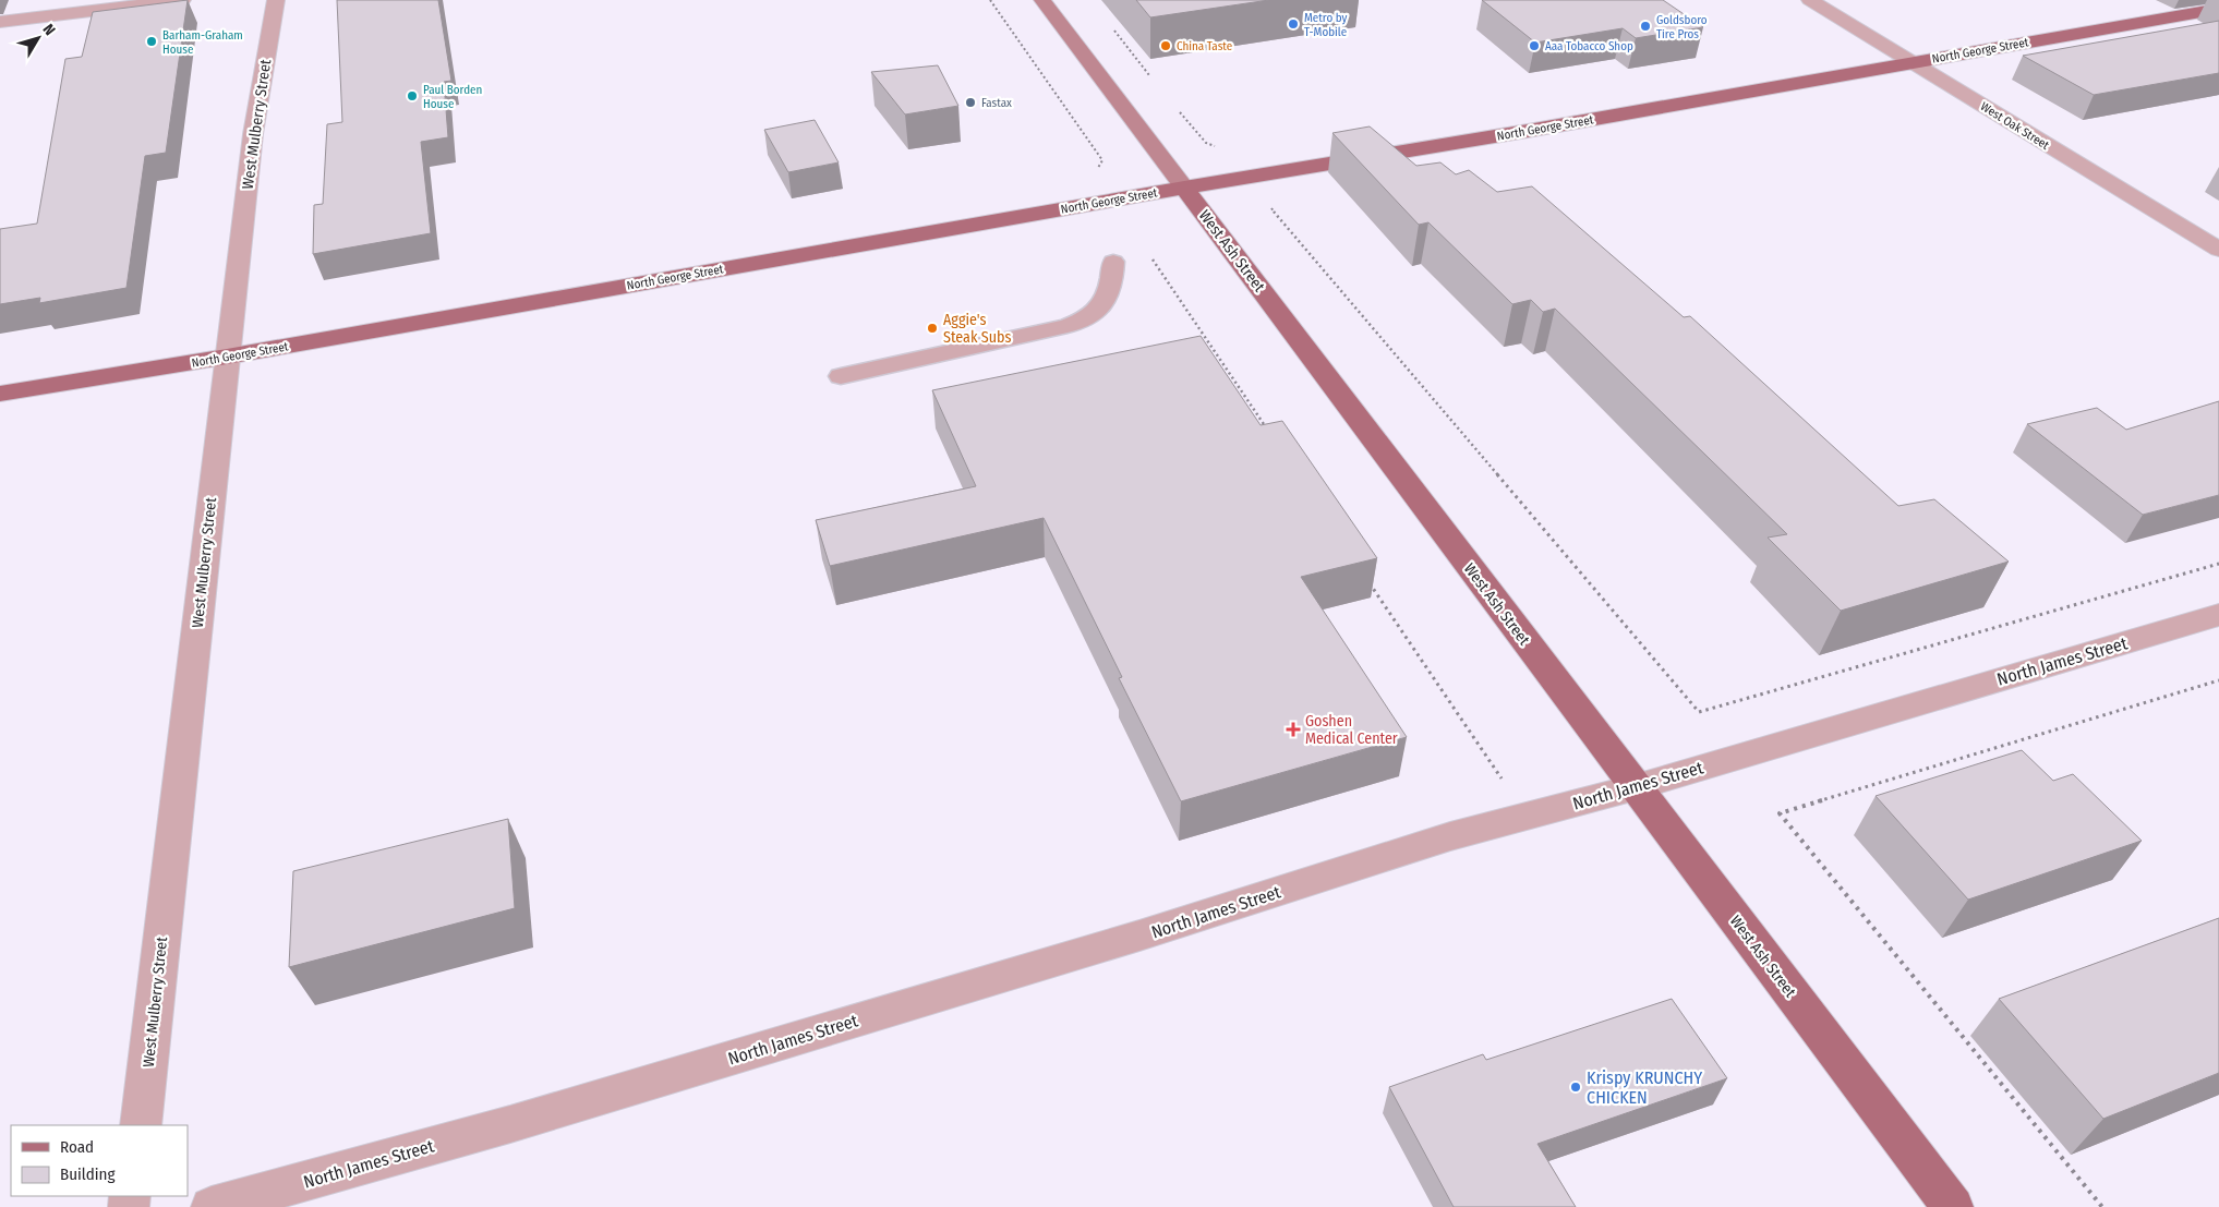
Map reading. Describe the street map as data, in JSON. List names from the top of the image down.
{
  "streets": {
    "main road": ["North George Street", "West Ash Street"],
    "street": ["West Mulberry Street", "West Oak Street", "North James Street"]
  },
  "crossings": [
    ["North George Street", "West Mulberry Street"],
    ["North George Street", "West Oak Street"],
    ["North George Street", "West Ash Street"],
    ["West Ash Street", "North James Street"]
  ],
  "places": {
    "other": [
      "Metro by T-Mobile",
      "Goldsboro Tire Pros",
      "Barham-Graham House",
      "China Taste",
      "Aaa Tobacco Shop",
      "Paul Borden House",
      "Fastax",
      "Aggie's Steak Subs",
      "Krispy KRUNCHY CHICKEN"
    ],
    "health": ["Goshen Medical Center"]
  },
  "legend": ["Road", "Building"],
  "north": "top right"
}
